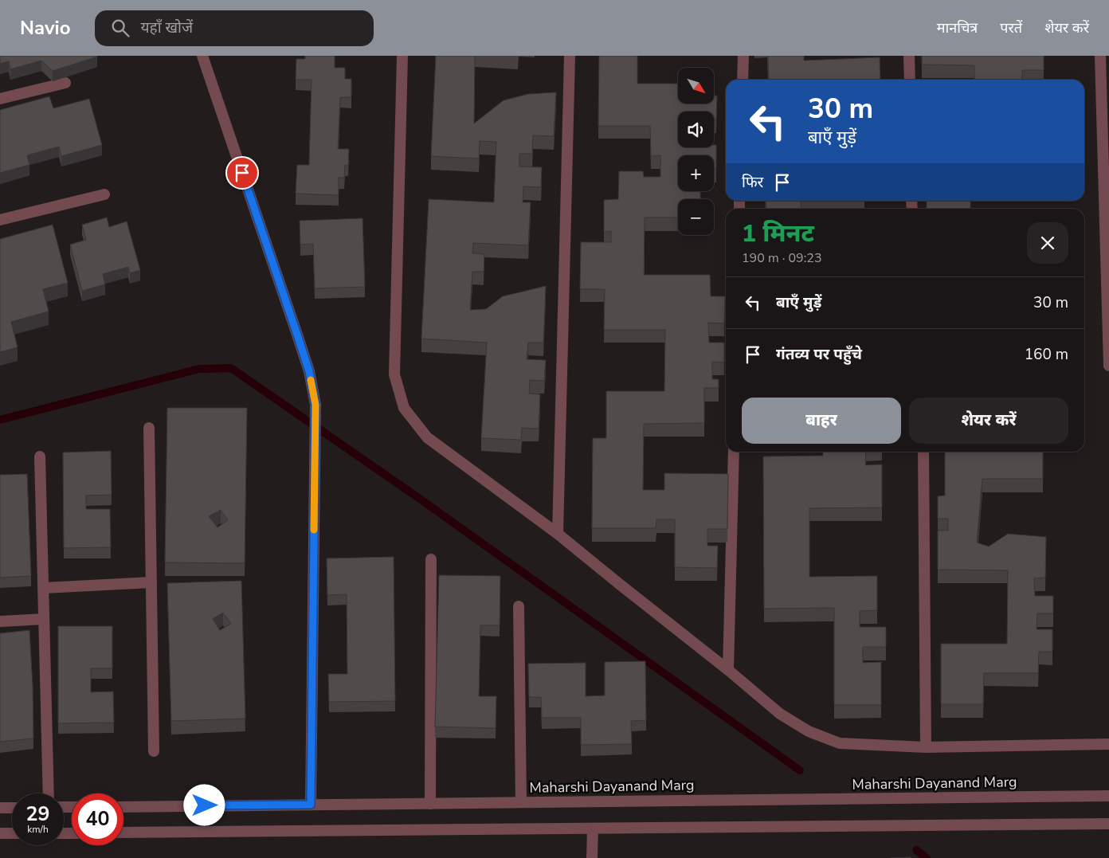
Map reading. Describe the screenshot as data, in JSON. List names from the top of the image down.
{
  "streets": {
    "street": ["Maharshi Dayanand Marg"]
  },
  "north": "bottom right",
  "page": {
    "header": "Navio",
    "search": "यहाँ खोजें",
    "nav": ["मानचित्र", "परतें", "शेयर करें"],
    "map_buttons": ["+", "−"],
    "turn": ["30 m", "बाएँ मुड़ें"],
    "then": "फिर",
    "heading": ["1 मिनट", "190 m · 09:23"],
    "list": [
      {
        "name": "बाएँ मुड़ें",
        "value": "30 m"
      },
      {
        "name": "गंतव्य पर पहुँचे",
        "value": "160 m"
      }
    ],
    "buttons": ["बाहर", "शेयर करें"],
    "speed": "29 km/h",
    "limit": "40"
  }
}
